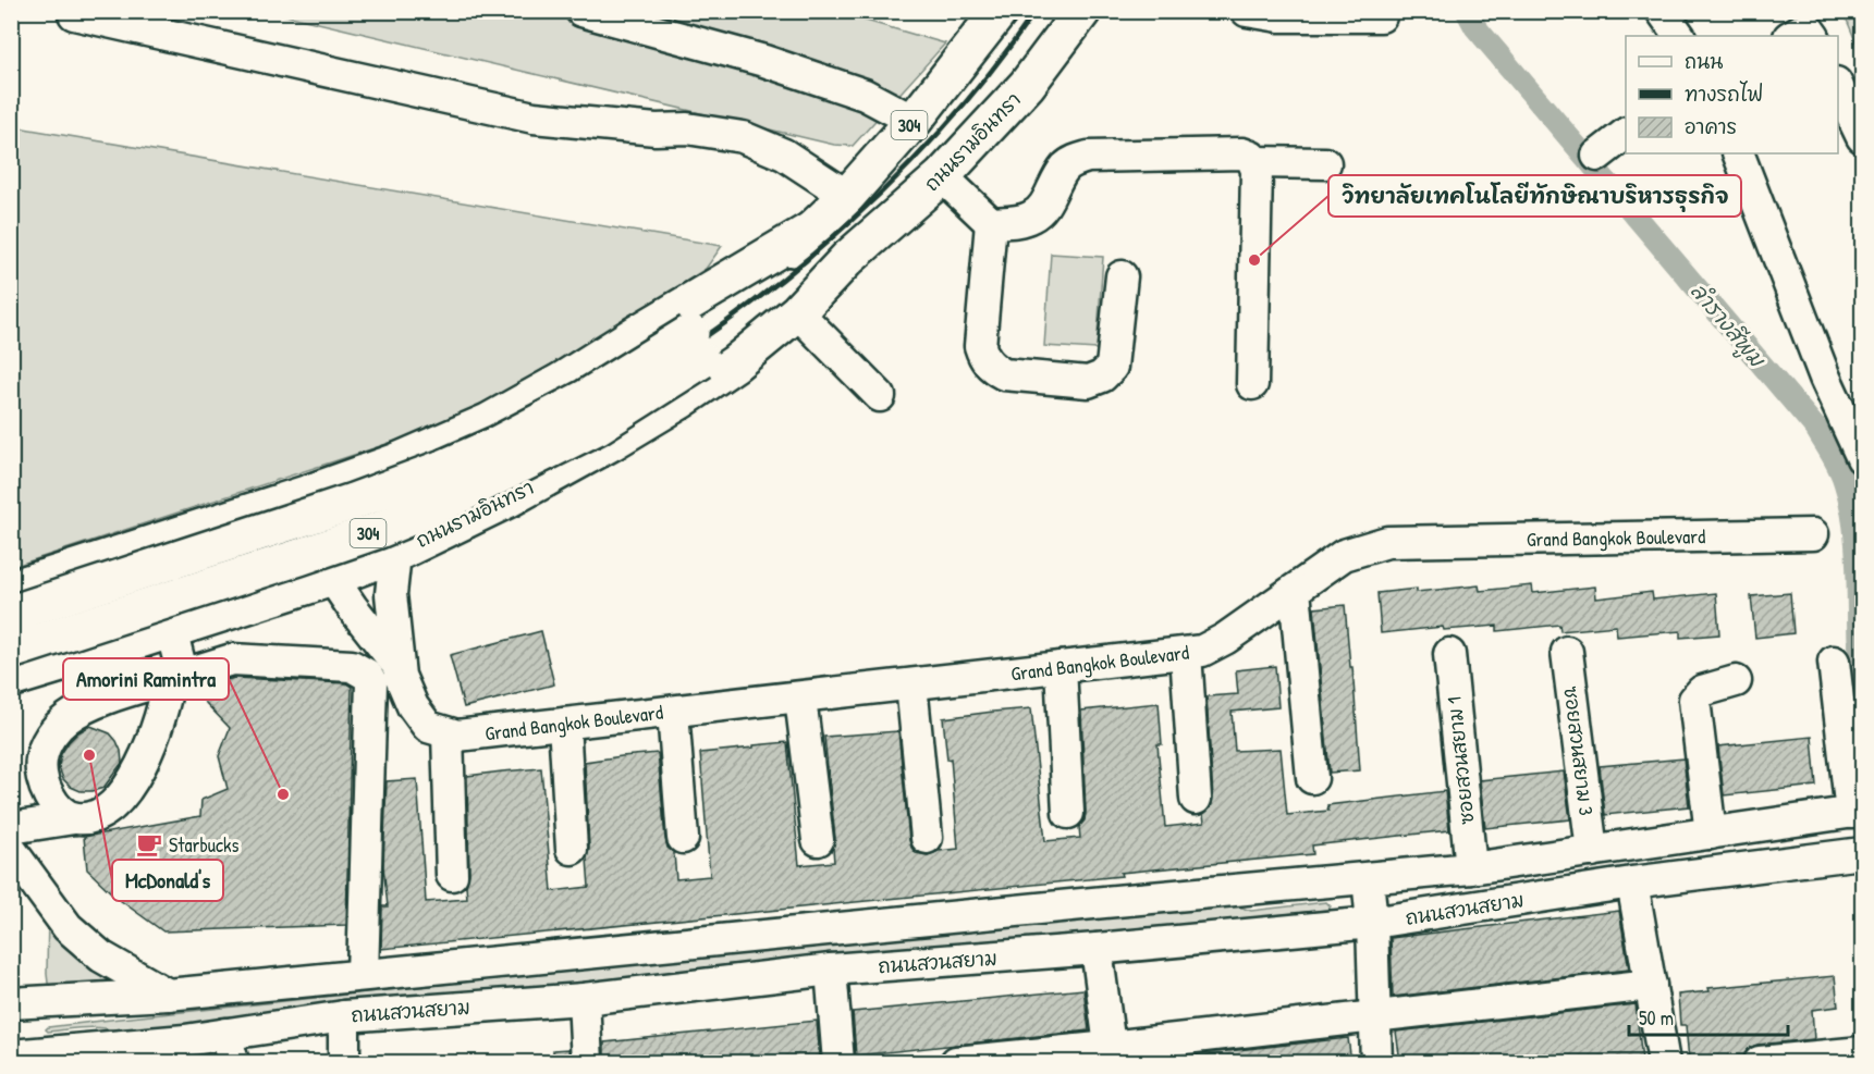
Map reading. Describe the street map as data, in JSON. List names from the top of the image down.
{
  "streets": {
    "highway": ["304", "ถนนรามอินทรา"],
    "street": [
      "Grand Bangkok Boulevard",
      "ซอยสวนสยาม 3",
      "ซอยสวนสยาม 1",
      "ถนนสวนสยาม"
    ]
  },
  "crossings": [
    ["ซอยสวนสยาม 3", "ถนนสวนสยาม"],
    ["ซอยสวนสยาม 1", "ถนนสวนสยาม"]
  ],
  "water": ["ลำรางสีพูม"],
  "places": {
    "other": ["วิทยาลัยเทคโนโลยีทักษิณาบริหารธุรกิจ", "McDonald's", "Amorini Ramintra"],
    "cafe": ["Starbucks"]
  },
  "legend": ["ถนน", "ทางรถไฟ", "อาคาร"],
  "scale_bar": "50 m"
}
